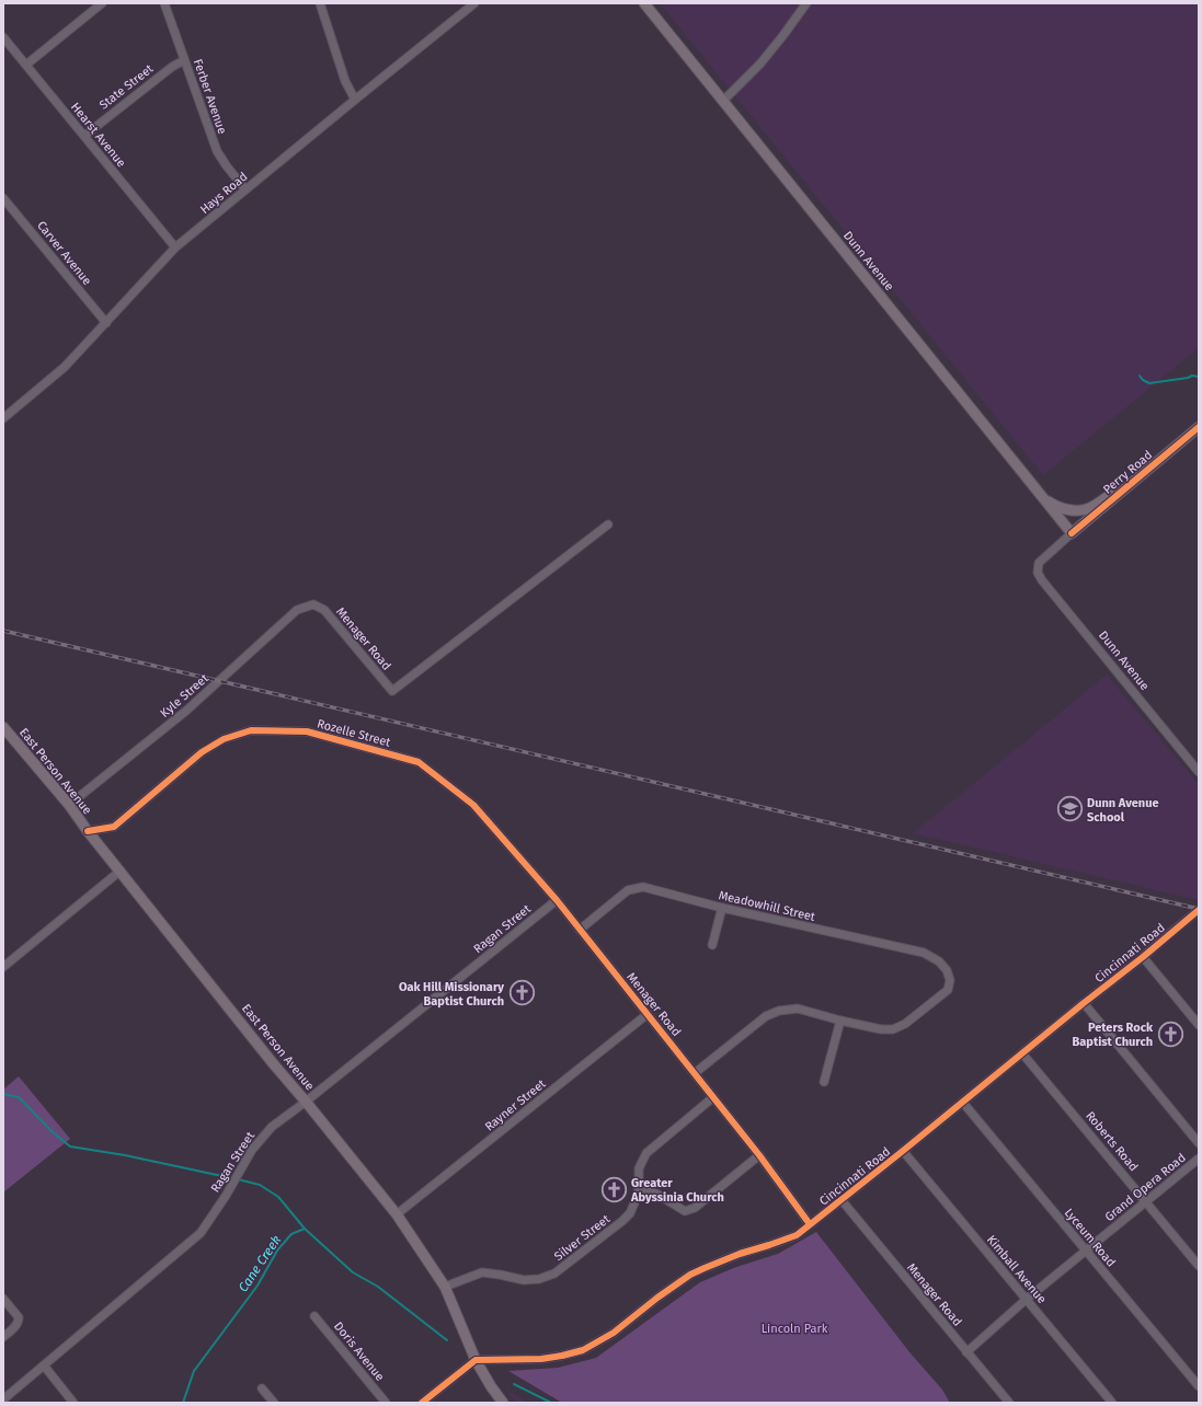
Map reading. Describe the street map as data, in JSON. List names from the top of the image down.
{
  "streets": {
    "main road": ["Dunn Avenue", "Perry Road", "East Person Avenue"],
    "street": [
      "State Street",
      "Ferber Avenue",
      "Hearst Avenue",
      "Hays Road",
      "Carver Avenue",
      "Menager Road",
      "Kyle Street",
      "Rozelle Street",
      "Meadowhill Street",
      "Ragan Street",
      "Cincinnati Road",
      "Rayner Street",
      "Roberts Road",
      "Grand Opera Road",
      "Silver Street",
      "Lyceum Road",
      "Kimball Avenue",
      "Doris Avenue"
    ]
  },
  "crossings": [
    ["State Street", "Ferber Avenue"],
    ["State Street", "Hearst Avenue"],
    ["Ferber Avenue", "Hays Road"],
    ["Hearst Avenue", "Hays Road"],
    ["Hays Road", "Carver Avenue"],
    ["Dunn Avenue", "Perry Road"],
    ["Menager Road", "Kyle Street"],
    ["Menager Road", "Rozelle Street"],
    ["Menager Road", "Meadowhill Street"],
    ["Menager Road", "Ragan Street"],
    ["Menager Road", "Cincinnati Road"],
    ["Menager Road", "Rayner Street"],
    ["Menager Road", "Grand Opera Road"],
    ["Kyle Street", "East Person Avenue"],
    ["Rozelle Street", "East Person Avenue"],
    ["East Person Avenue", "Ragan Street"],
    ["East Person Avenue", "Cincinnati Road"],
    ["East Person Avenue", "Rayner Street"],
    ["East Person Avenue", "Silver Street"],
    ["Cincinnati Road", "Roberts Road"],
    ["Cincinnati Road", "Lyceum Road"],
    ["Cincinnati Road", "Kimball Avenue"],
    ["Roberts Road", "Grand Opera Road"],
    ["Grand Opera Road", "Lyceum Road"],
    ["Grand Opera Road", "Kimball Avenue"]
  ],
  "water": ["Cane Creek"],
  "parks": ["Lincoln Park"],
  "places": {
    "school or university": ["Dunn Avenue School"],
    "church": ["Oak Hill Missionary Baptist Church", "Peters Rock Baptist Church", "Greater Abyssinia Church"]
  }
}
